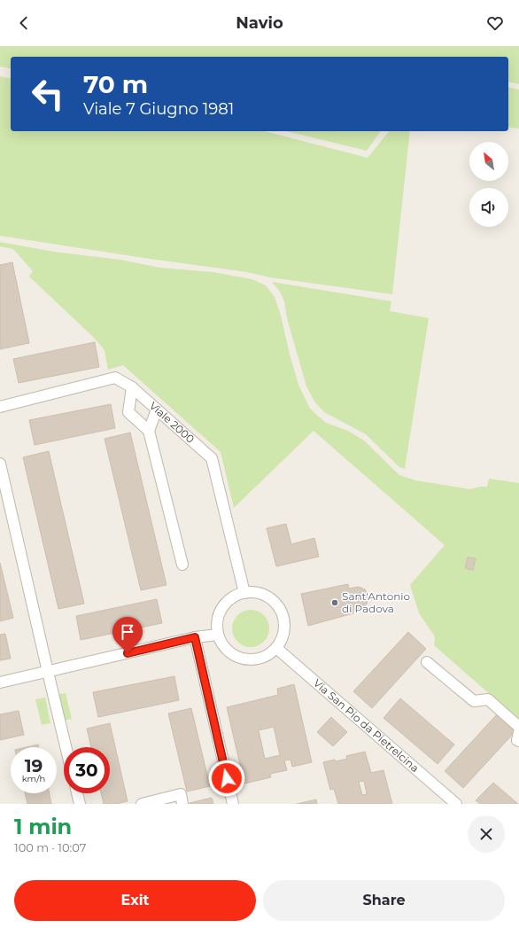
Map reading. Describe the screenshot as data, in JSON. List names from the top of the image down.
{
  "streets": {
    "street": ["Viale 2000", "Via San Pio da Pietrelcina"]
  },
  "crossings": [
    ["Viale 2000", "Via San Pio da Pietrelcina"]
  ],
  "places": ["Sant'Antonio di Padova"],
  "north": "top left",
  "page": {
    "header": "Navio",
    "turn": ["70 m", "Viale 7 Giugno 1981"],
    "speed": "19 km/h",
    "limit": "30",
    "heading": ["1 min", "100 m · 10:07"],
    "buttons": ["Exit", "Share"]
  }
}
